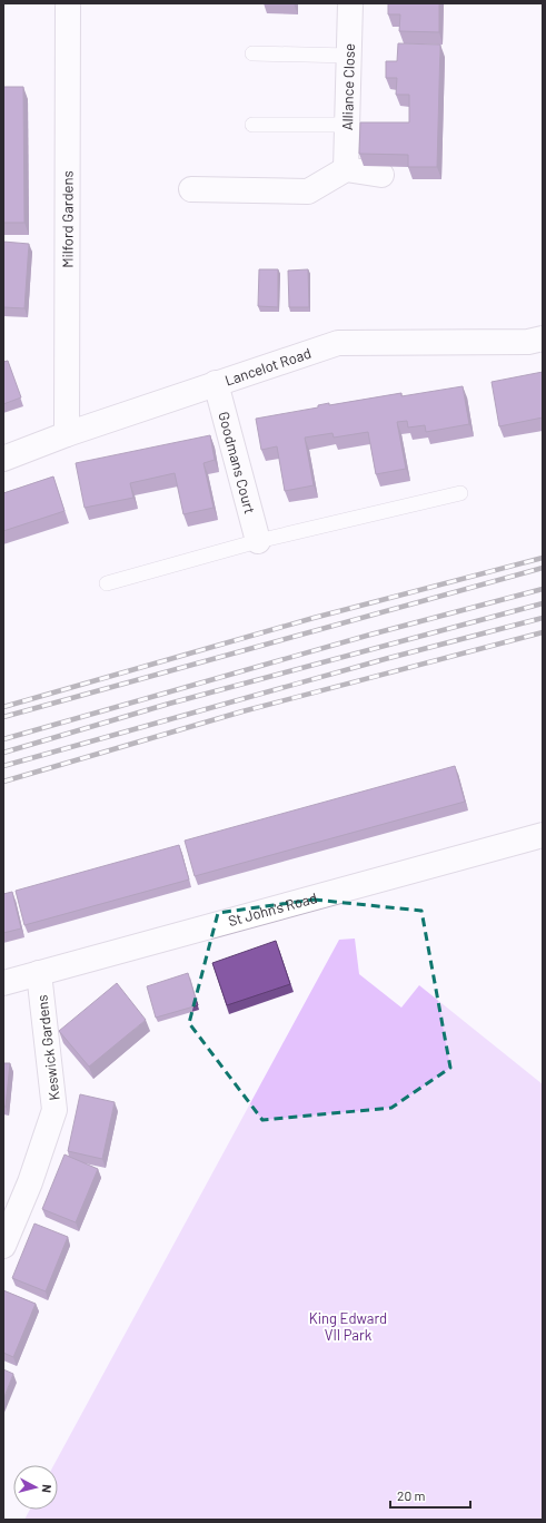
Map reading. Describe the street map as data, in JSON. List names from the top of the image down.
{
  "streets": {
    "street": [
      "Alliance Close",
      "Milford Gardens",
      "Lancelot Road",
      "Goodmans Court",
      "St John's Road",
      "Keswick Gardens"
    ]
  },
  "crossings": [
    ["Milford Gardens", "Lancelot Road"],
    ["Lancelot Road", "Goodmans Court"],
    ["St John's Road", "Keswick Gardens"]
  ],
  "parks": ["King Edward VII Park"],
  "scale_bar": "20 m",
  "north": "right"
}
